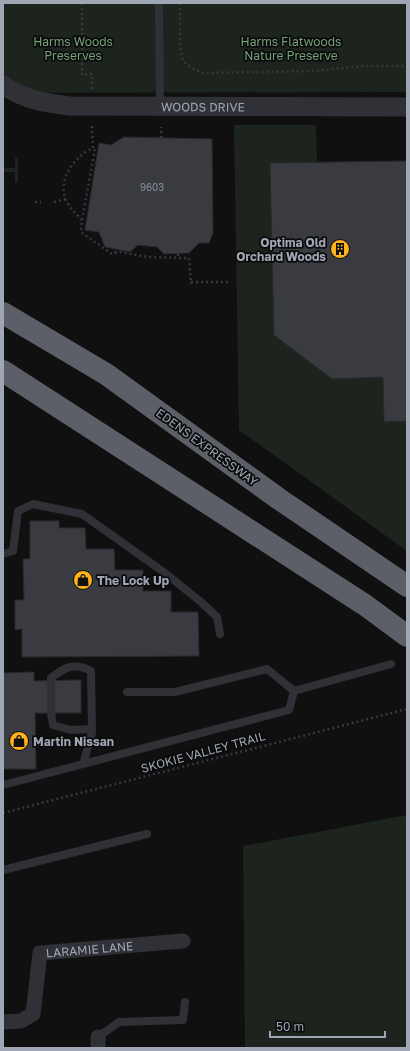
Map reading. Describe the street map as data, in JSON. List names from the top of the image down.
{
  "streets": {
    "highway": ["EDENS EXPRESSWAY"],
    "street": ["WOODS DRIVE", "LARAMIE LANE"],
    "path": ["SKOKIE VALLEY TRAIL"]
  },
  "parks": ["Harms Woods Preserves", "Harms Flatwoods Nature Preserve"],
  "places": {
    "building": ["Optima Old Orchard Woods"],
    "shop": ["The Lock Up", "Martin Nissan"]
  },
  "house_numbers": ["9603"],
  "scale_bar": "50 m"
}
